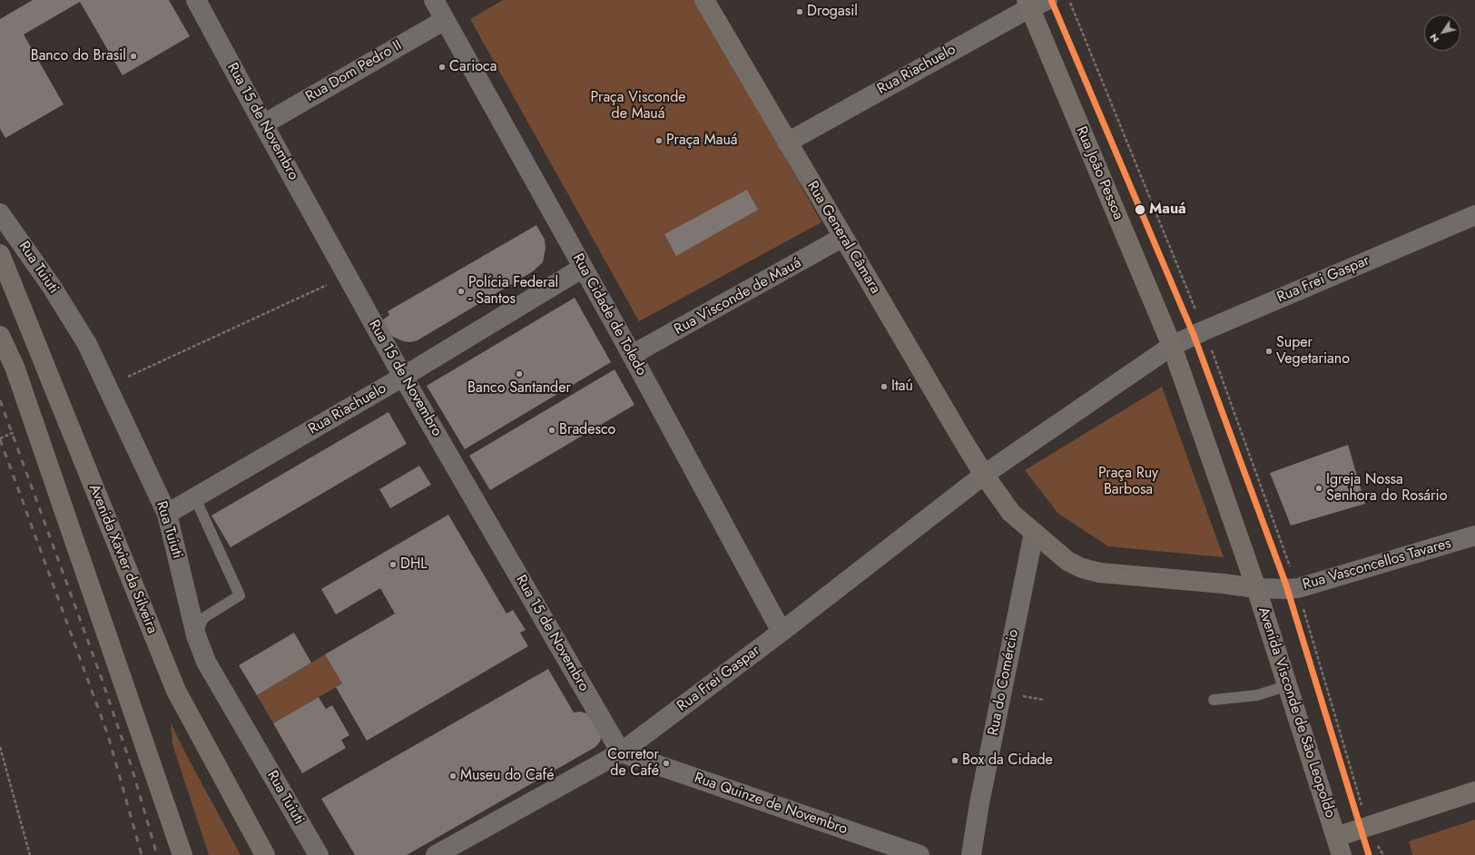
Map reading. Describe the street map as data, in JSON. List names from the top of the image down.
{
  "streets": {
    "main road": [
      "Rua João Pessoa",
      "Rua General Câmara",
      "Avenida Xavier da Silveira",
      "Avenida Visconde de São Leopoldo"
    ],
    "street": [
      "Rua Riachuelo",
      "Rua Dom Pedro II",
      "Rua 15 de Novembro",
      "Rua Tuiuti",
      "Rua Frei Gaspar",
      "Rua Visconde de Mauá",
      "Rua Cidade de Toledo",
      "Rua Vasconcellos Tavares",
      "Rua do Comércio",
      "Rua Quinze de Novembro"
    ]
  },
  "crossings": [
    ["Rua Riachuelo", "Rua 15 de Novembro"],
    ["Rua Riachuelo", "Rua João Pessoa"],
    ["Rua Riachuelo", "Rua General Câmara"],
    ["Rua Riachuelo", "Rua Tuiuti"],
    ["Rua Riachuelo", "Rua Cidade de Toledo"],
    ["Rua Dom Pedro II", "Rua 15 de Novembro"],
    ["Rua Dom Pedro II", "Rua Cidade de Toledo"],
    ["Rua 15 de Novembro", "Rua Frei Gaspar"],
    ["Rua 15 de Novembro", "Rua Quinze de Novembro"],
    ["Rua João Pessoa", "Rua Frei Gaspar"],
    ["Rua General Câmara", "Rua Frei Gaspar"],
    ["Rua General Câmara", "Rua Visconde de Mauá"],
    ["Rua Frei Gaspar", "Rua Cidade de Toledo"],
    ["Rua Frei Gaspar", "Rua Quinze de Novembro"],
    ["Rua Visconde de Mauá", "Rua Cidade de Toledo"],
    ["Rua Vasconcellos Tavares", "Avenida Visconde de São Leopoldo"]
  ],
  "parks": ["Praça Visconde de Mauá", "Praça Ruy Barbosa"],
  "places": [
    "Drogasil",
    "Banco do Brasil",
    "Carioca",
    "Praça Mauá",
    "Mauá",
    "Polícia Federal - Santos",
    "Super Vegetariano",
    "Banco Santander",
    "Itaú",
    "Bradesco",
    "Igreja Nossa Senhora do Rosário",
    "DHL",
    "Box da Cidade",
    "Corretor de Café",
    "Museu do Café"
  ],
  "north": "bottom left"
}
